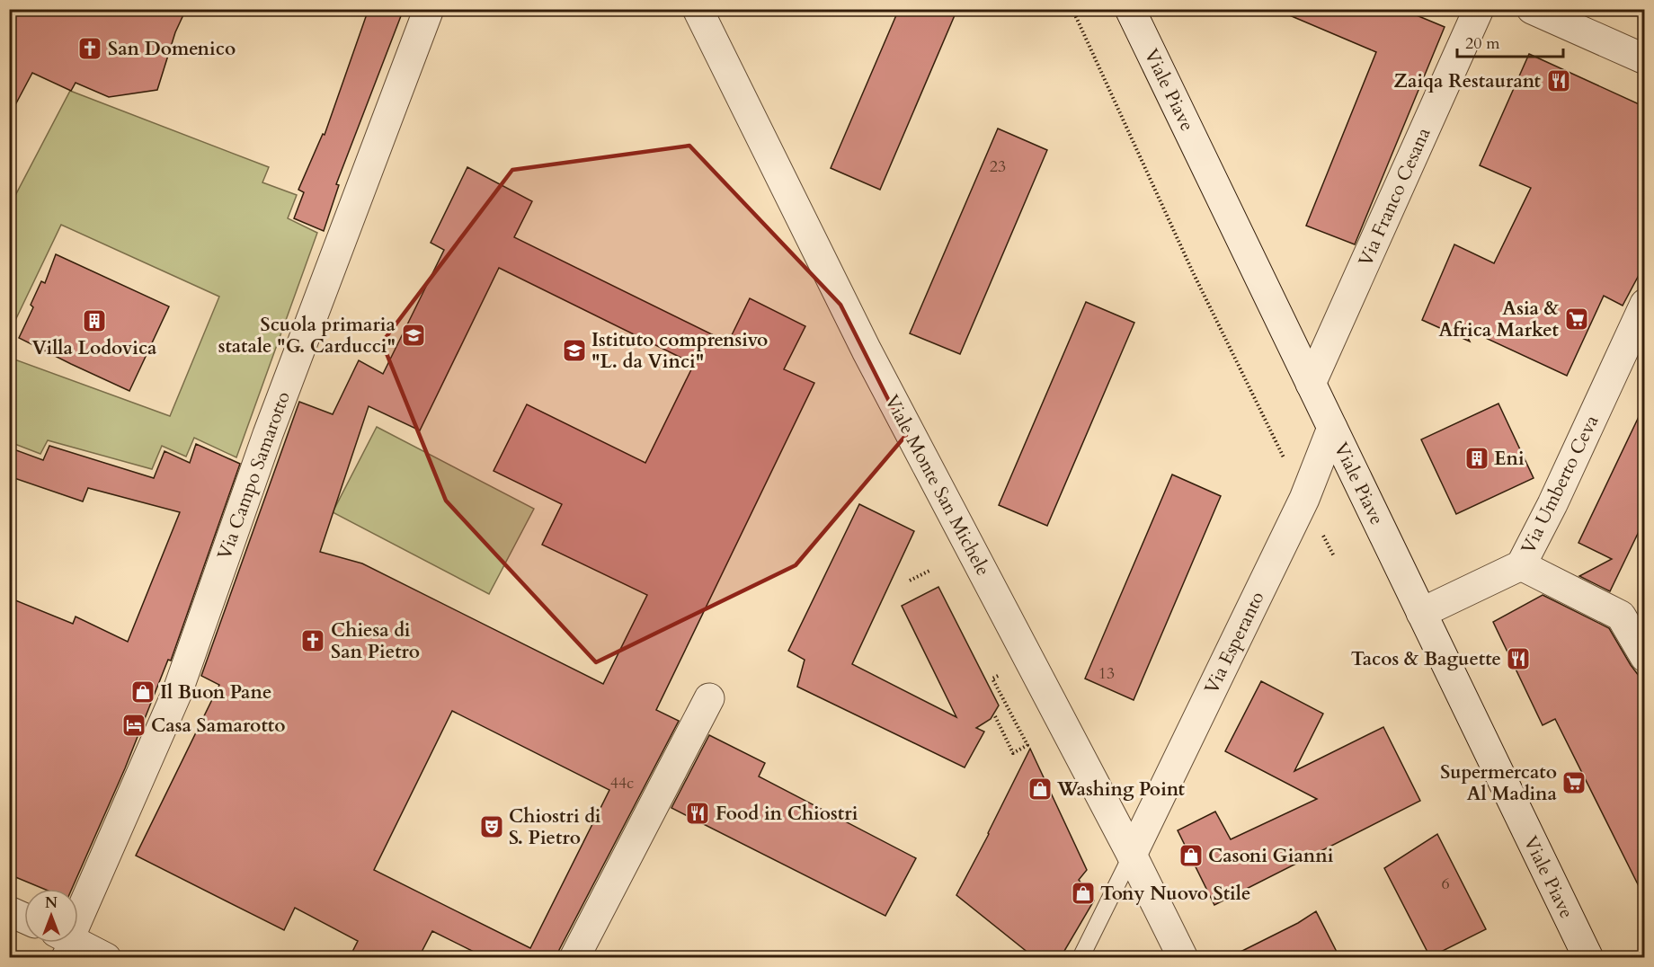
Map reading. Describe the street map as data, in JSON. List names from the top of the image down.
{
  "streets": {
    "street": [
      "Viale Piave",
      "Via Franco Cesana",
      "Via Campo Samarotto",
      "Via Umberto Ceva",
      "Viale Monte San Michele",
      "Via Esperanto"
    ]
  },
  "crossings": [
    ["Viale Piave", "Via Franco Cesana"],
    ["Viale Piave", "Via Umberto Ceva"],
    ["Viale Piave", "Via Esperanto"],
    ["Viale Monte San Michele", "Via Esperanto"]
  ],
  "places": {
    "church": ["San Domenico", "Chiesa di San Pietro"],
    "restaurant": ["Zaiqa Restaurant", "Tacos & Baguette", "Food in Chiostri"],
    "supermarket": ["Asia & Africa Market", "Supermercato Al Madina"],
    "building": ["Villa Lodovica", "Eni"],
    "school or university": ["Scuola primaria statale \"G. Carducci\"", "Istituto comprensivo \"L. da Vinci\""],
    "shop": [
      "Il Buon Pane",
      "Washing Point",
      "Casoni Gianni",
      "Tony Nuovo Stile"
    ],
    "hotel": ["Casa Samarotto"],
    "theatre": ["Chiostri di S. Pietro"]
  },
  "house_numbers": [
    "23",
    "13",
    "44c",
    "6"
  ],
  "scale_bar": "20 m",
  "north": "top"
}
